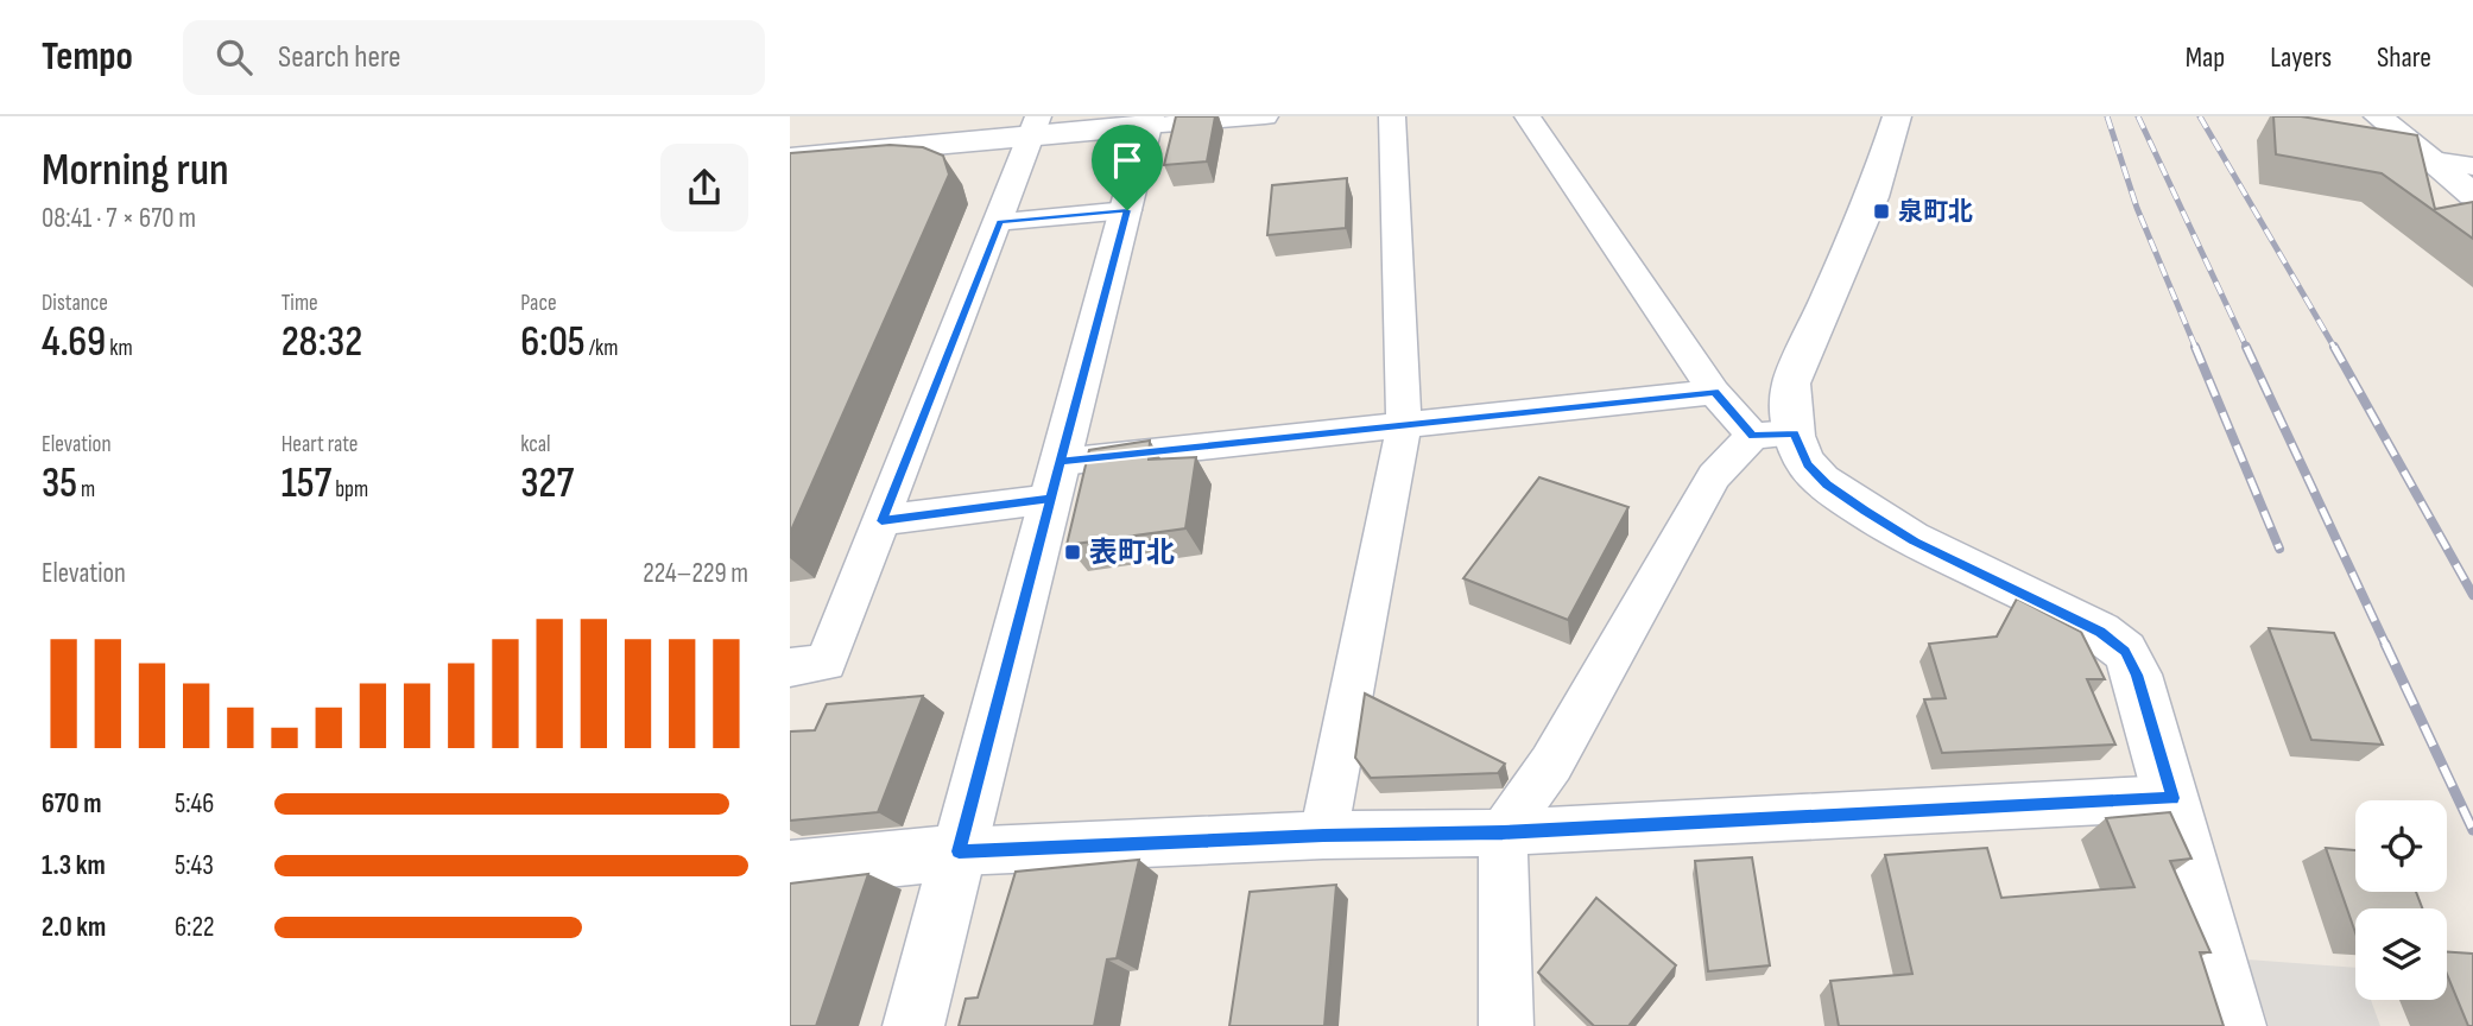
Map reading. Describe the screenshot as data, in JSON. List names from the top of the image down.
{
  "places": {
    "transit": ["泉町北", "表町北"]
  },
  "page": {
    "header": "Tempo",
    "search": "Search here",
    "nav": ["Map", "Layers", "Share"],
    "heading": ["Morning run", "08:41 · 7 × 670 m"],
    "stats": [
      ["Distance", "4.69 km"],
      ["Time", "28:32"],
      ["Pace", "6:05 /km"],
      ["Elevation", "35 m"],
      ["Heart rate", "157 bpm"],
      ["kcal", "327"]
    ],
    "chart": ["Elevation", "224–229 m"],
    "list": [
      {
        "name": "670 m",
        "note": "5:46"
      },
      {
        "name": "1.3 km",
        "note": "5:43"
      },
      {
        "name": "2.0 km",
        "note": "6:22"
      }
    ]
  }
}
